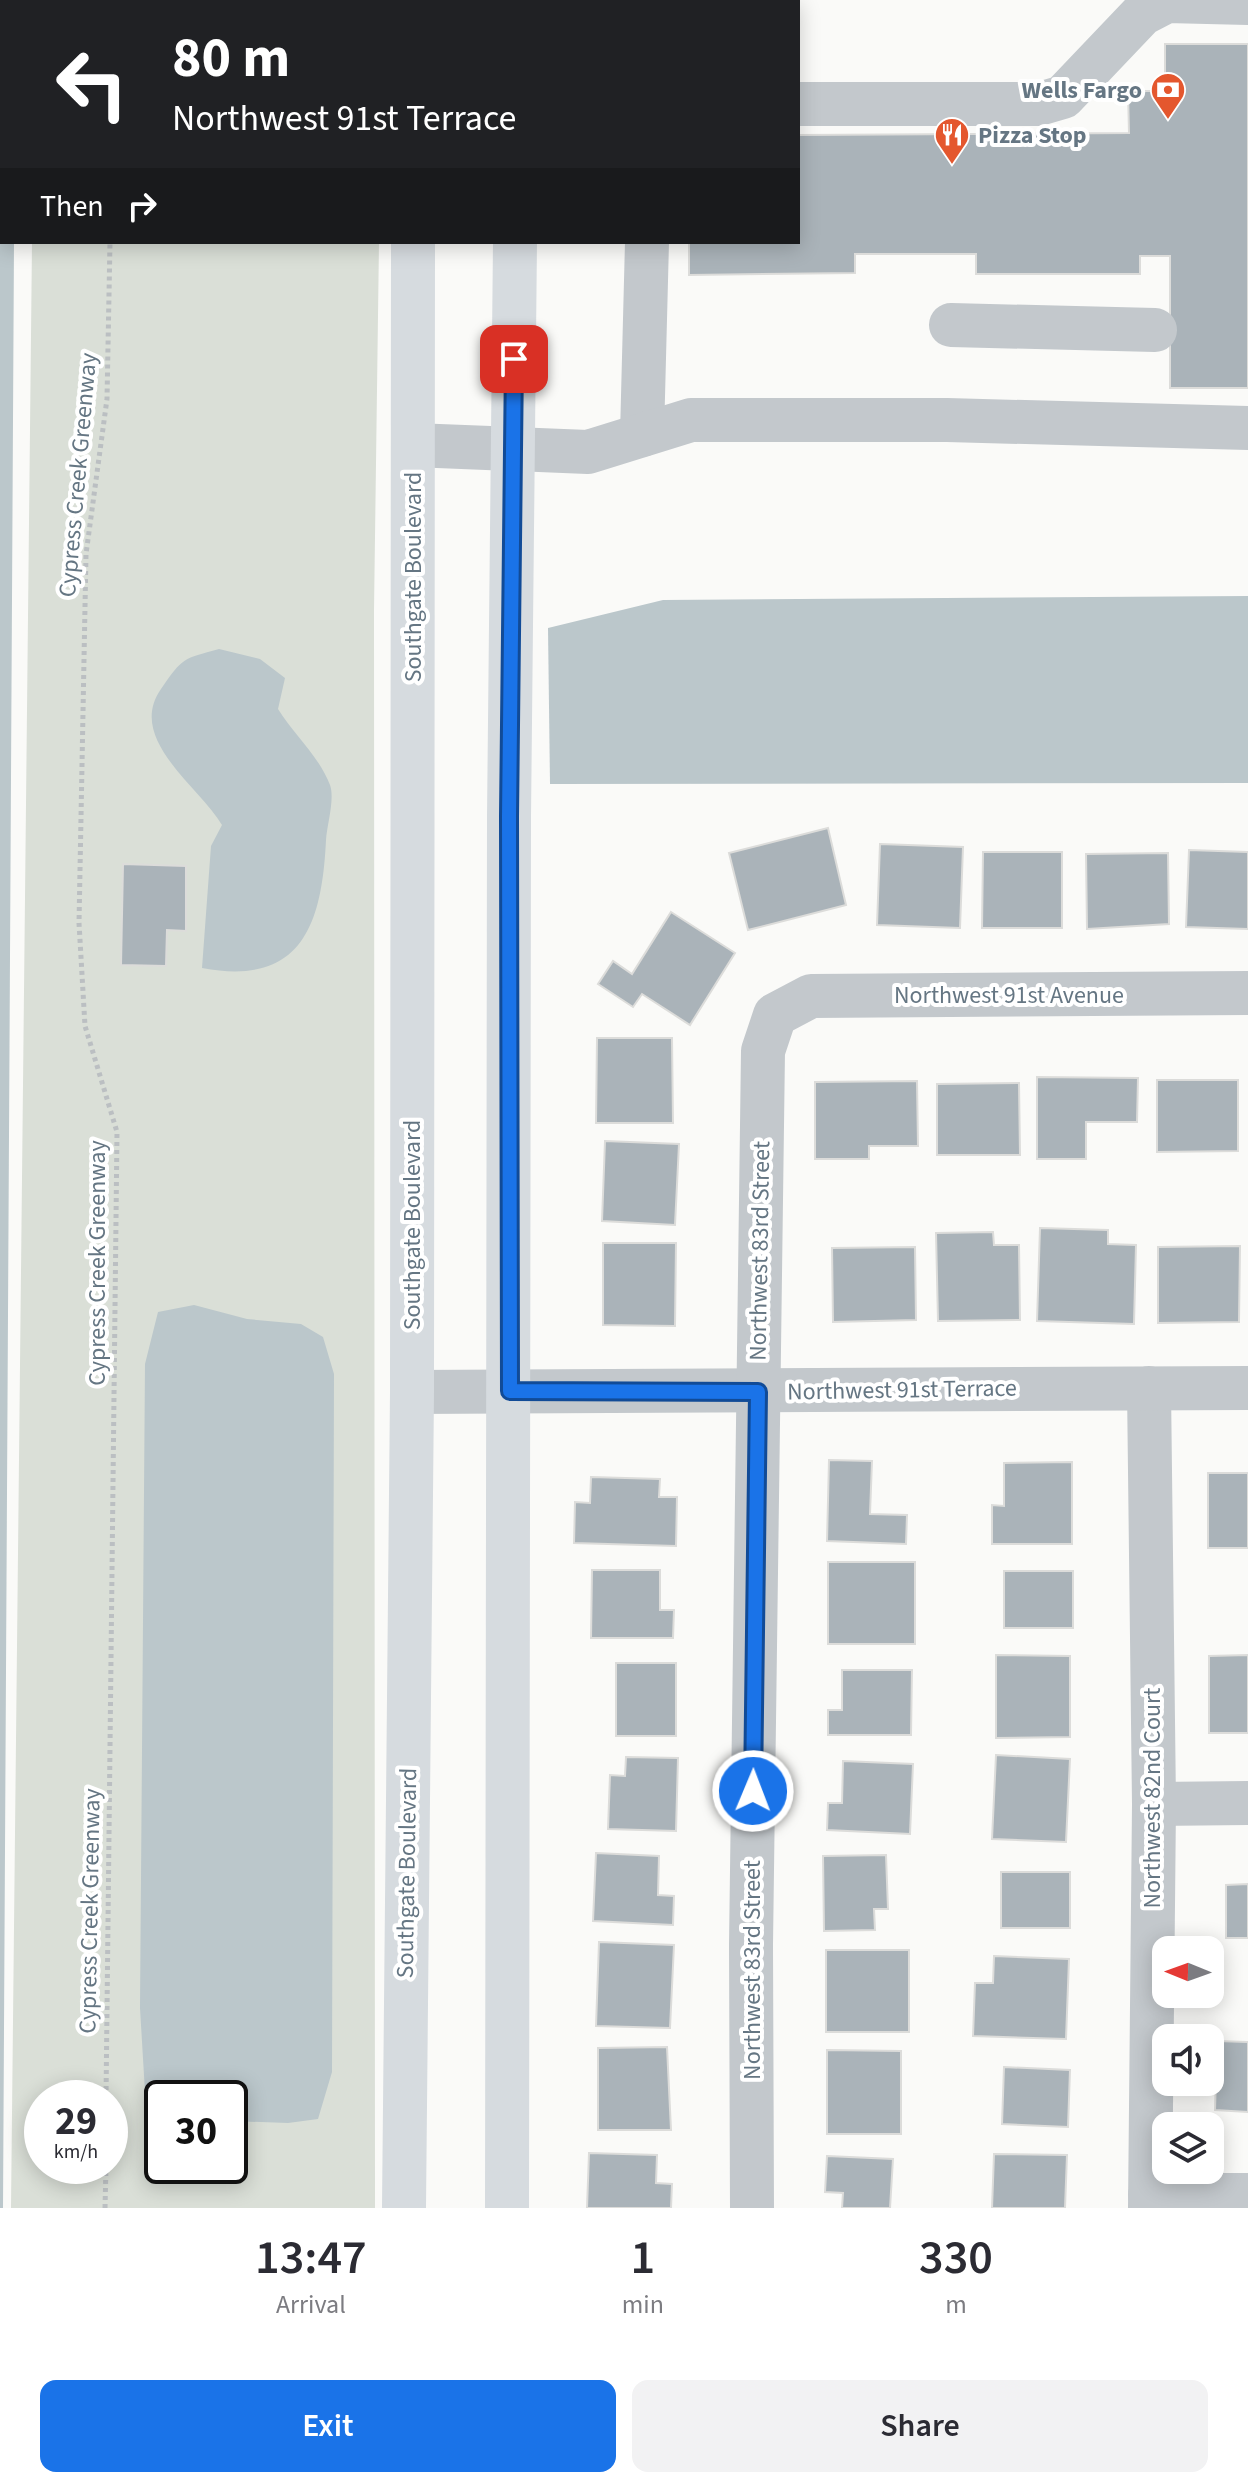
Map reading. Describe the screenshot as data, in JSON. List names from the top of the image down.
{
  "streets": {
    "main road": ["Southgate Boulevard"],
    "street": [
      "Northwest 91st Avenue",
      "Northwest 83rd Street",
      "Northwest 91st Terrace",
      "Northwest 82nd Court"
    ],
    "path": ["Cypress Creek Greenway"]
  },
  "crossings": [
    ["Southgate Boulevard", "Northwest 91st Terrace"],
    ["Northwest 91st Avenue", "Northwest 83rd Street"],
    ["Northwest 83rd Street", "Northwest 91st Terrace"],
    ["Northwest 91st Terrace", "Northwest 82nd Court"]
  ],
  "places": {
    "bank": ["Wells Fargo"],
    "restaurant": ["Pizza Stop"]
  },
  "north": "left",
  "page": {
    "turn": ["80 m", "Northwest 91st Terrace"],
    "then": "Then",
    "speed": "29 km/h",
    "limit": "30",
    "eta": [
      "13:47",
      "Arrival",
      "1",
      "min",
      "330",
      "m"
    ],
    "buttons": ["Exit", "Share"]
  }
}
